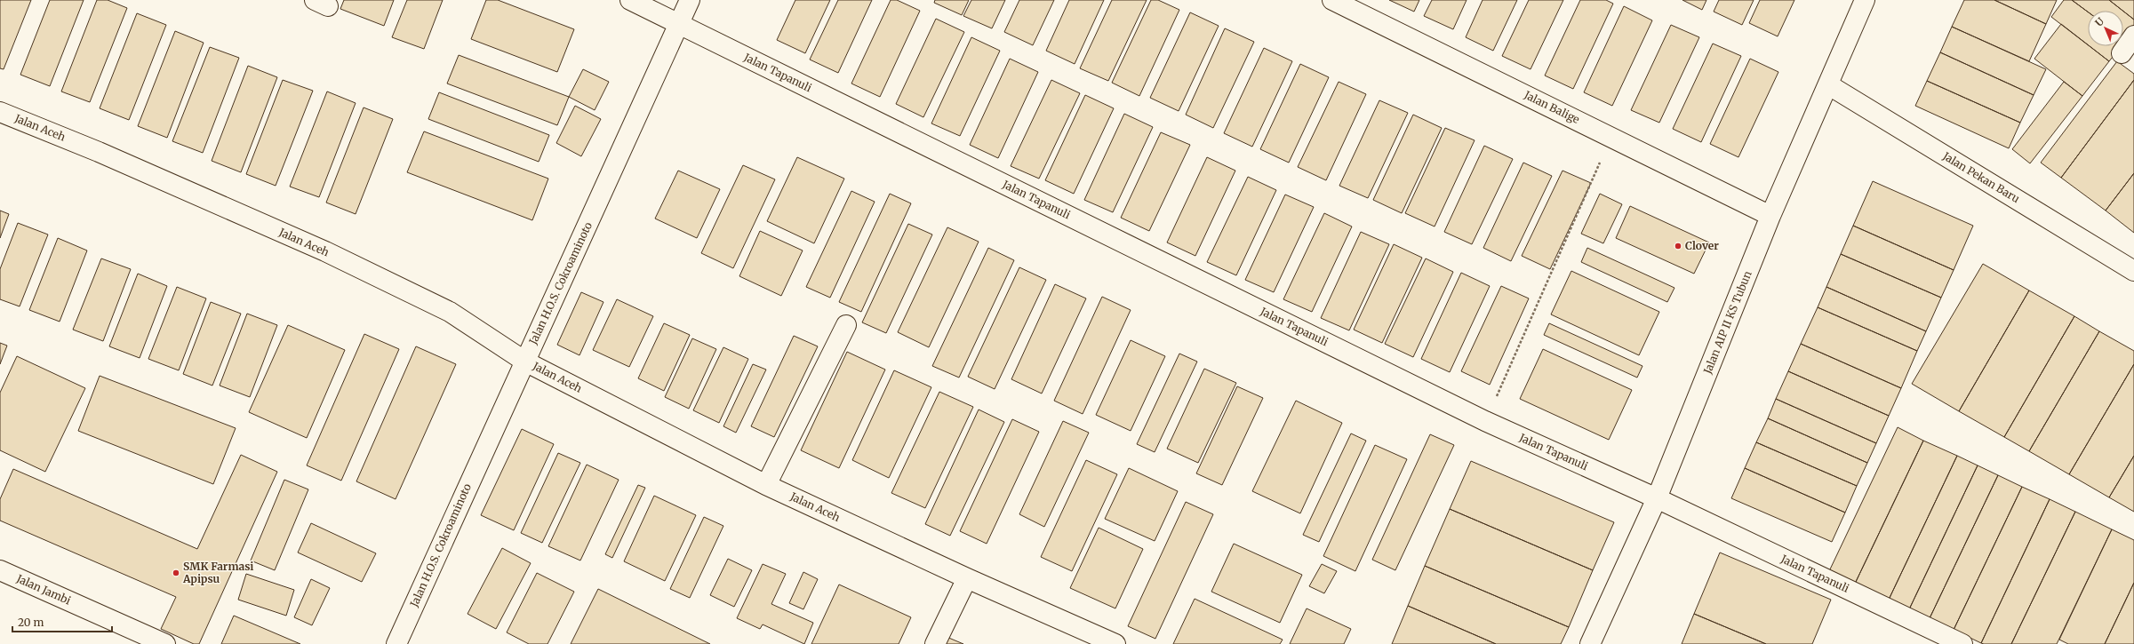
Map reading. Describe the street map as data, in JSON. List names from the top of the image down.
{
  "streets": {
    "street": [
      "Jalan Tapanuli",
      "Jalan Balige",
      "Jalan Aceh",
      "Jalan Pekan Baru",
      "Jalan H.O.S. Cokroaminoto",
      "Jalan AIP II KS Tubun",
      "Jalan Jambi"
    ]
  },
  "crossings": [
    ["Jalan Tapanuli", "Jalan H.O.S. Cokroaminoto"],
    ["Jalan Tapanuli", "Jalan AIP II KS Tubun"],
    ["Jalan Balige", "Jalan AIP II KS Tubun"],
    ["Jalan Aceh", "Jalan H.O.S. Cokroaminoto"],
    ["Jalan Pekan Baru", "Jalan AIP II KS Tubun"]
  ],
  "places": ["Clover", "SMK Farmasi Apipsu"],
  "scale_bar": "20 m",
  "north": "top left"
}
